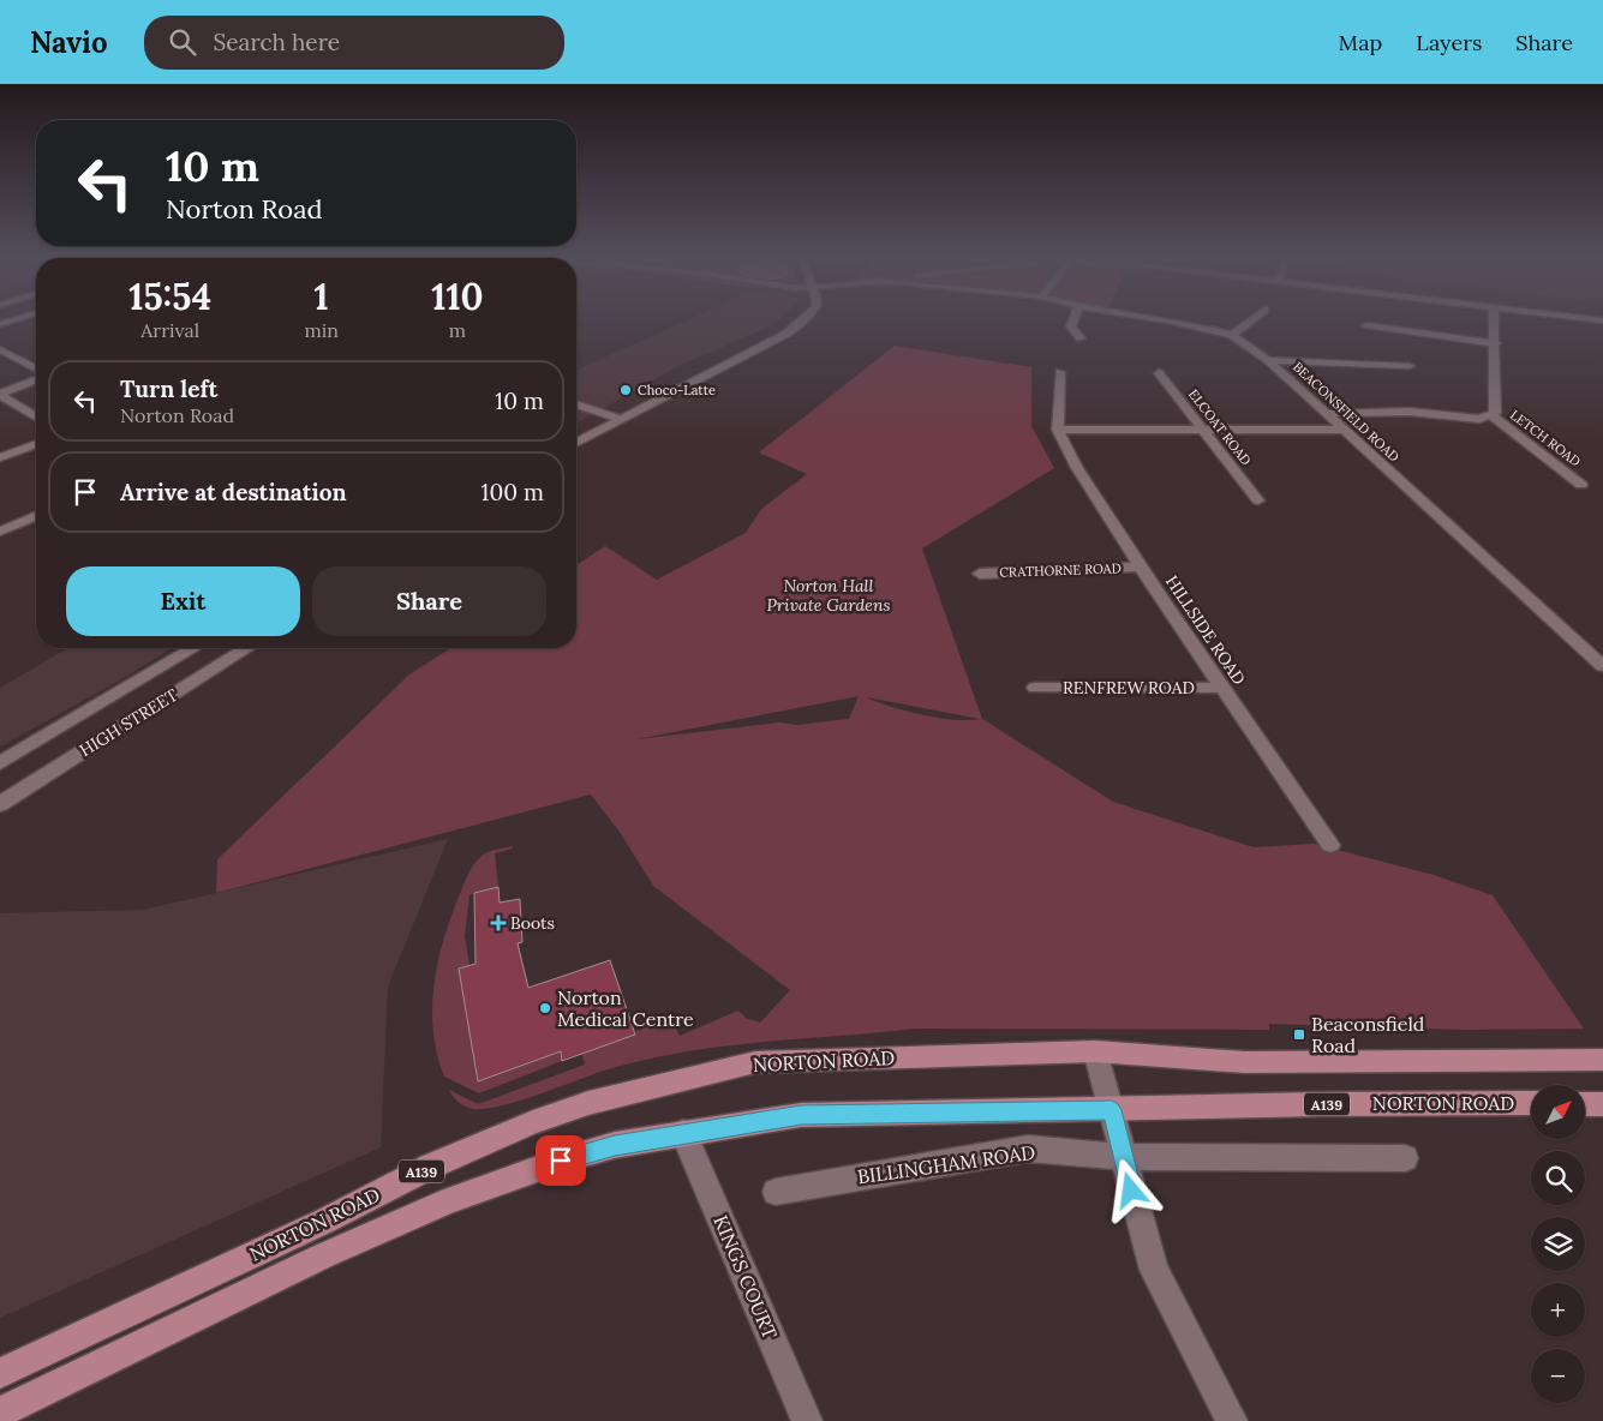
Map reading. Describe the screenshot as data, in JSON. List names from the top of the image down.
{
  "streets": {
    "main road": ["NORTON ROAD", "A139"],
    "street": [
      "BEACONSFIELD ROAD",
      "ELCOAT ROAD",
      "LETCH ROAD",
      "CRATHORNE ROAD",
      "HILLSIDE ROAD",
      "RENFREW ROAD",
      "HIGH STREET",
      "BILLINGHAM ROAD",
      "KINGS COURT"
    ]
  },
  "crossings": [
    ["CRATHORNE ROAD", "HILLSIDE ROAD"],
    ["HILLSIDE ROAD", "RENFREW ROAD"],
    ["NORTON ROAD", "KINGS COURT"]
  ],
  "parks": ["Norton Hall Private Gardens"],
  "places": {
    "other": ["Choco-Latte", "Norton Medical Centre"],
    "health": ["Boots"],
    "transit": ["Beaconsfield Road"]
  },
  "north": "top right",
  "page": {
    "header": "Navio",
    "search": "Search here",
    "nav": ["Map", "Layers", "Share"],
    "turn": ["10 m", "Norton Road"],
    "eta": [
      "15:54",
      "Arrival",
      "1",
      "min",
      "110",
      "m"
    ],
    "list": [
      {
        "name": "Turn left",
        "note": "Norton Road",
        "value": "10 m"
      },
      {
        "name": "Arrive at destination",
        "value": "100 m"
      }
    ],
    "buttons": ["Exit", "Share"],
    "map_buttons": ["+", "−"]
  }
}
